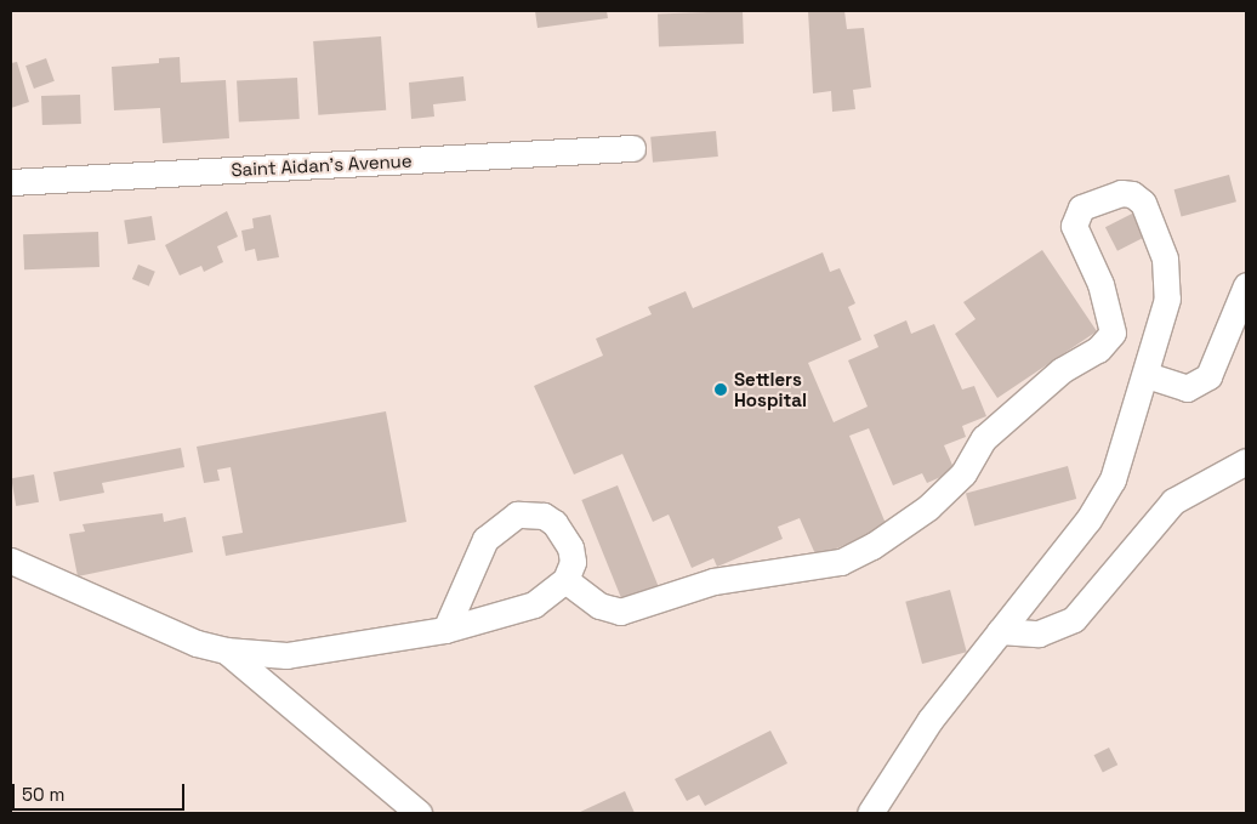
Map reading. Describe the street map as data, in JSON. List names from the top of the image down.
{
  "streets": {
    "street": ["Saint Aidan's Avenue"]
  },
  "places": ["Settlers Hospital"],
  "scale_bar": "50 m"
}
